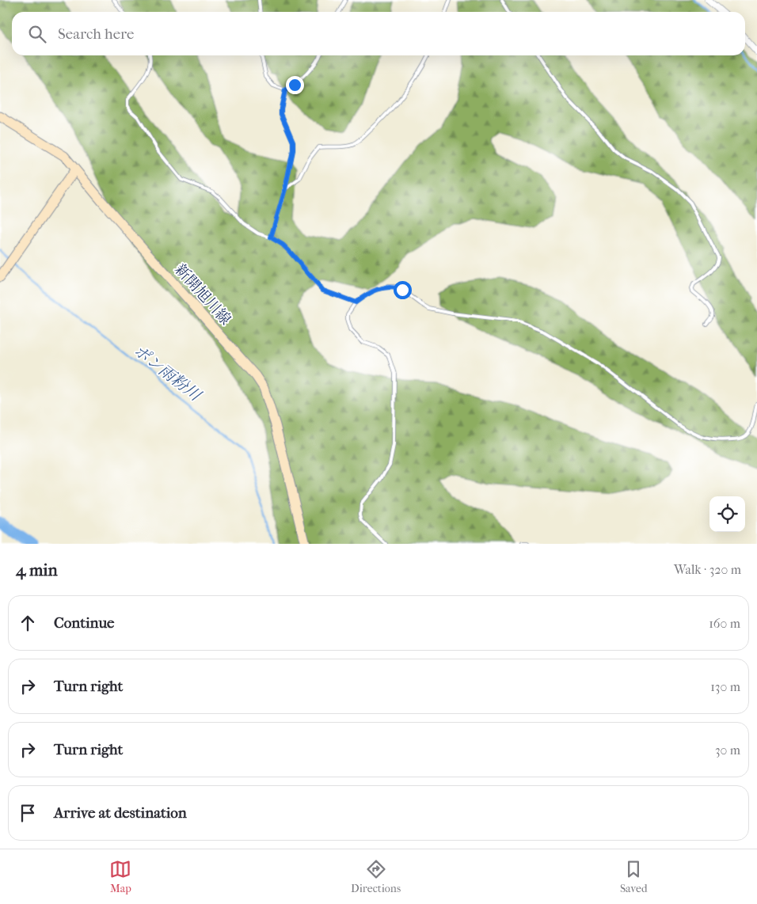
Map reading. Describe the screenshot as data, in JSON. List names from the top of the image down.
{
  "streets": {
    "main road": ["新開旭川線"]
  },
  "water": ["ポン雨粉川"],
  "page": {
    "search": "Search here",
    "heading": ["4 min", "Walk · 320 m"],
    "list": [
      ["Continue", "160 m"],
      ["Turn right", "130 m"],
      ["Turn right", "30 m"],
      "Arrive at destination"
    ],
    "nav": ["Map", "Directions", "Saved"]
  }
}
